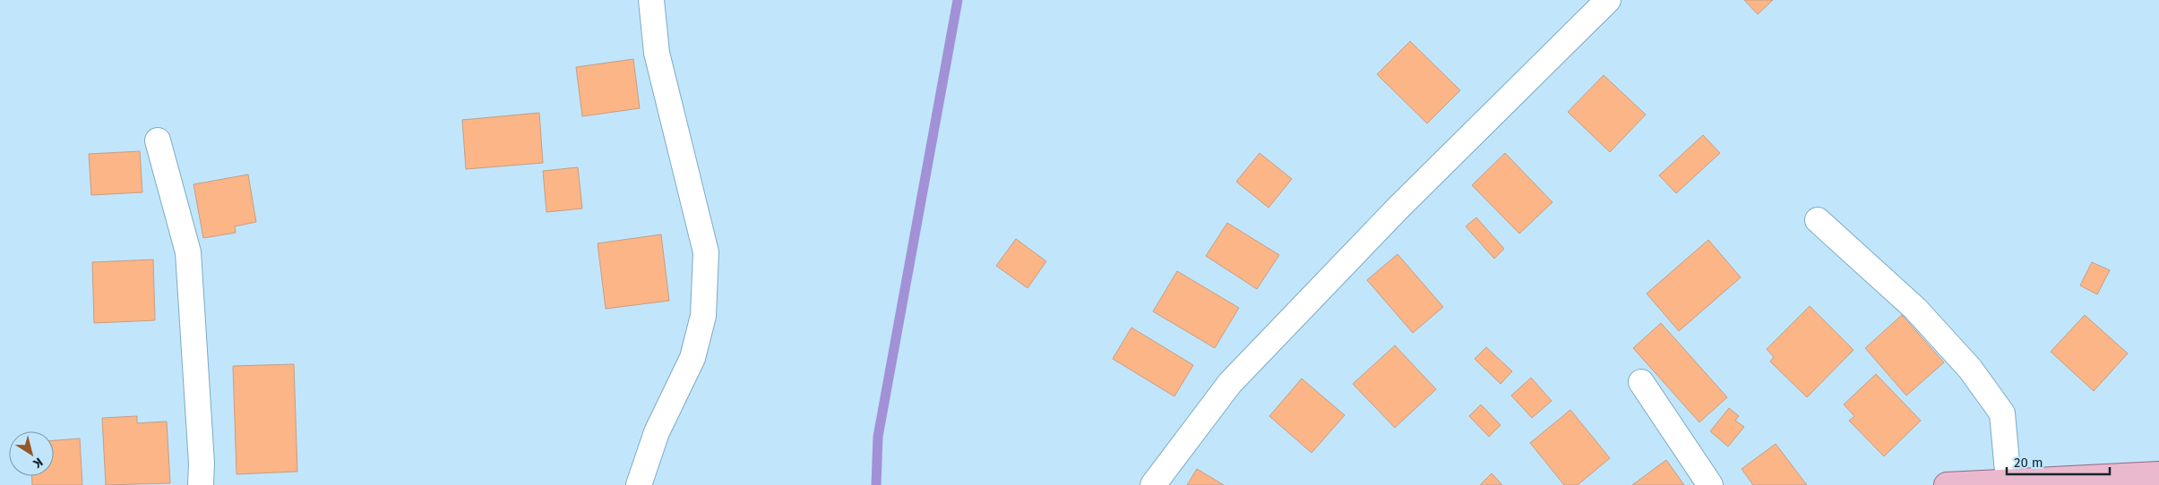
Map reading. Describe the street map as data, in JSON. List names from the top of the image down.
{
  "scale_bar": "20 m",
  "north": "bottom right"
}
